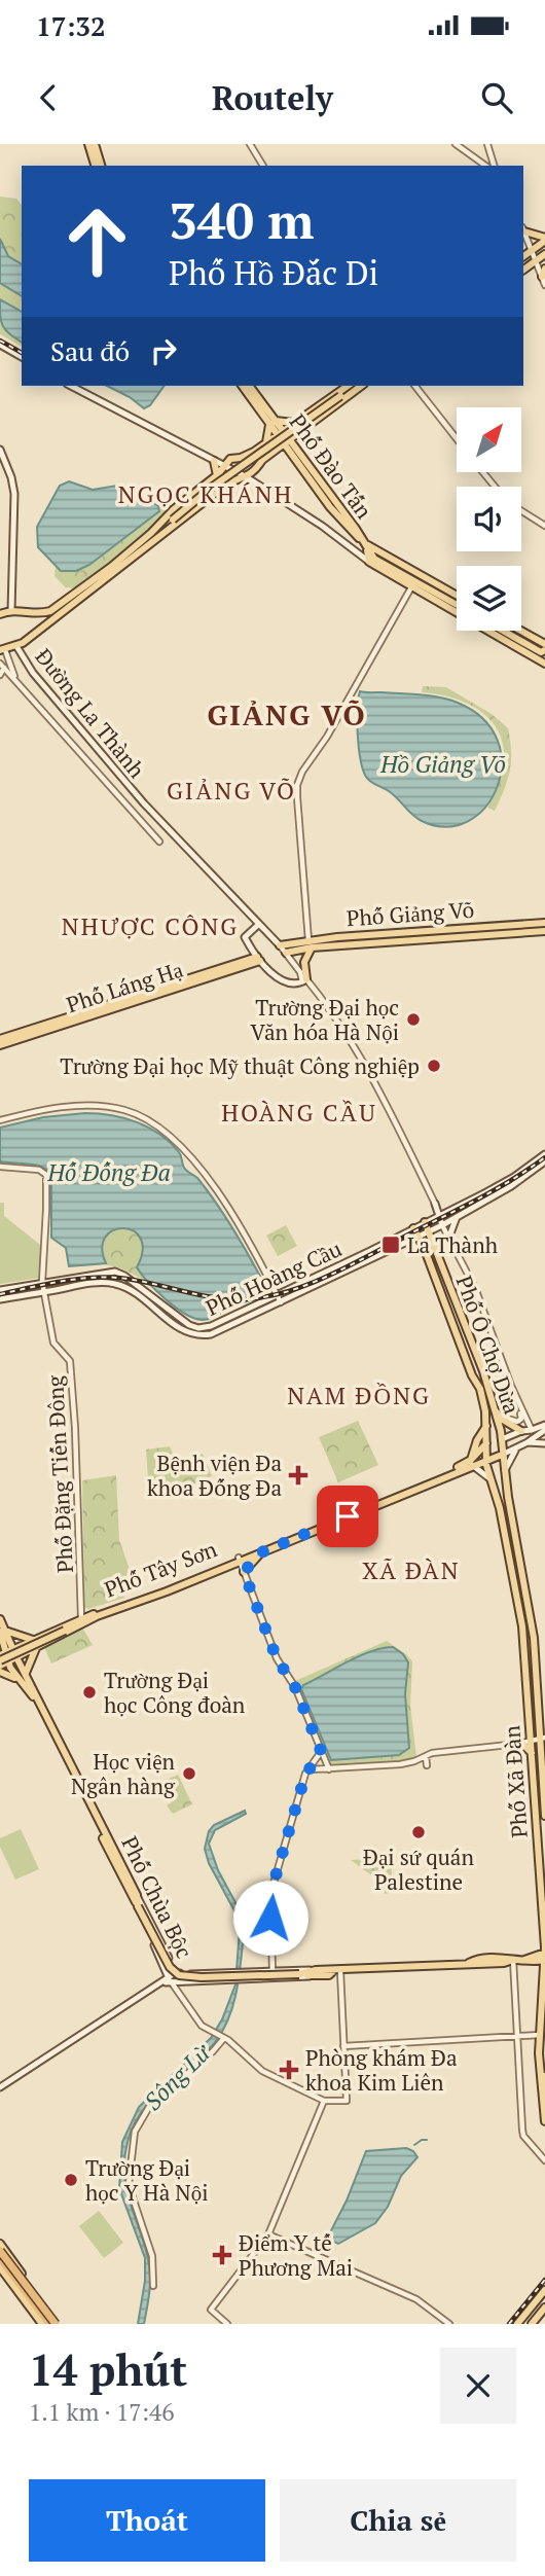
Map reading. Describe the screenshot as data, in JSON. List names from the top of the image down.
{
  "streets": {
    "main road": [
      "Phố Đào Tấn",
      "Đường La Thành",
      "Phố Giảng Võ",
      "Phố Láng Hạ",
      "Phố Hoàng Cầu",
      "Phố Ô Chợ Dừa",
      "Phố Tây Sơn",
      "Phố Xã Đàn",
      "Phố Chùa Bộc"
    ],
    "street": ["Phố Đặng Tiến Đông"]
  },
  "crossings": [
    ["Đường La Thành", "Phố Giảng Võ"],
    ["Đường La Thành", "Phố Hoàng Cầu"],
    ["Phố Hoàng Cầu", "Phố Ô Chợ Dừa"],
    ["Phố Hoàng Cầu", "Phố Đặng Tiến Đông"],
    ["Phố Ô Chợ Dừa", "Phố Xã Đàn"],
    ["Phố Đặng Tiến Đông", "Phố Tây Sơn"],
    ["Phố Tây Sơn", "Phố Xã Đàn"],
    ["Phố Tây Sơn", "Phố Chùa Bộc"]
  ],
  "districts": [
    "NGỌC KHÁNH",
    "GIẢNG VÕ",
    "GIẢNG VÕ",
    "NHƯỢC CÔNG",
    "HOÀNG CẦU",
    "NAM ĐỒNG",
    "XÃ ĐÀN"
  ],
  "water": ["Hồ Giảng Võ", "Hố Đống Đa", "Sông Lừ"],
  "places": {
    "other": [
      "Trường Đại học Văn hóa Hà Nội",
      "Trường Đại học Mỹ thuật Công nghiệp",
      "Trường Đại học Công đoàn",
      "Học viện Ngân hàng",
      "Đại sứ quán Palestine",
      "Trường Đại học Y Hà Nội"
    ],
    "transit": ["La Thành"],
    "health": ["Bệnh viện Đa khoa Đống Đa", "Phòng khám Đa khoa Kim Liên", "Điểm Y tế Phương Mai"]
  },
  "north": "top right",
  "page": {
    "status": "17:32",
    "header": "Routely",
    "turn": ["340 m", "Phố Hồ Đắc Di"],
    "then": "Sau đó",
    "heading": ["14 phút", "1.1 km · 17:46"],
    "buttons": ["Thoát", "Chia sẻ"]
  }
}
